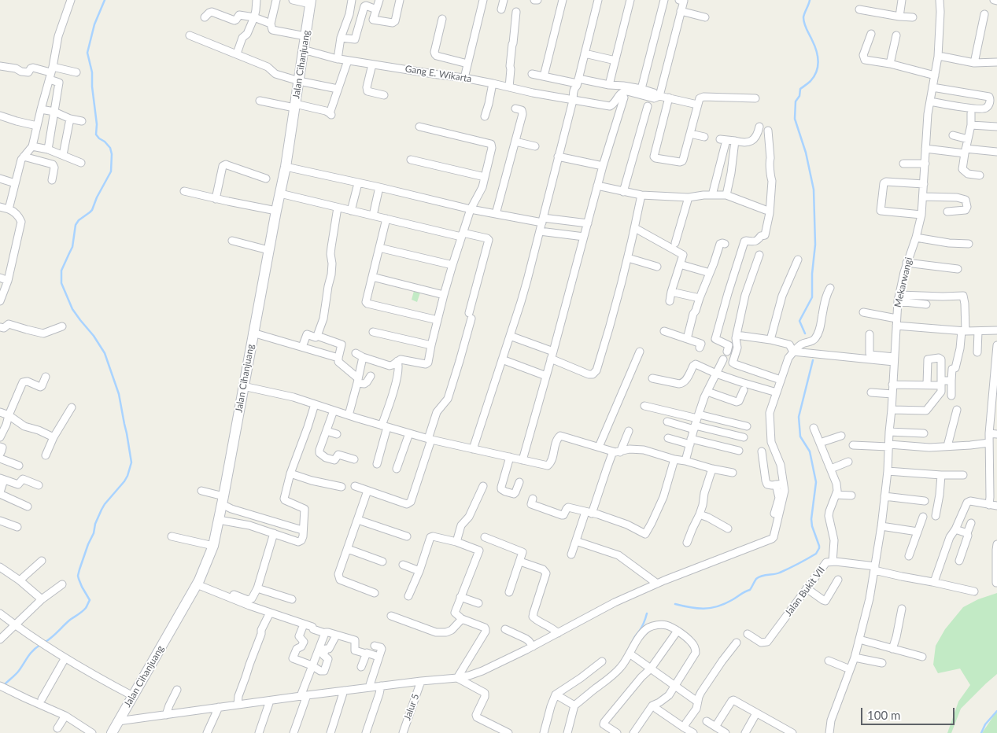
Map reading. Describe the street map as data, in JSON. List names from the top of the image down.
{
  "streets": {
    "main road": ["Jalan Cihanjuang"],
    "street": [
      "Gang E. Wikarta",
      "Mekarwangi",
      "Jalan Bukit VII",
      "Jalur 5"
    ]
  },
  "crossings": [
    ["Jalan Cihanjuang", "Gang E. Wikarta"],
    ["Mekarwangi", "Jalan Bukit VII"]
  ],
  "scale_bar": "100 m"
}
